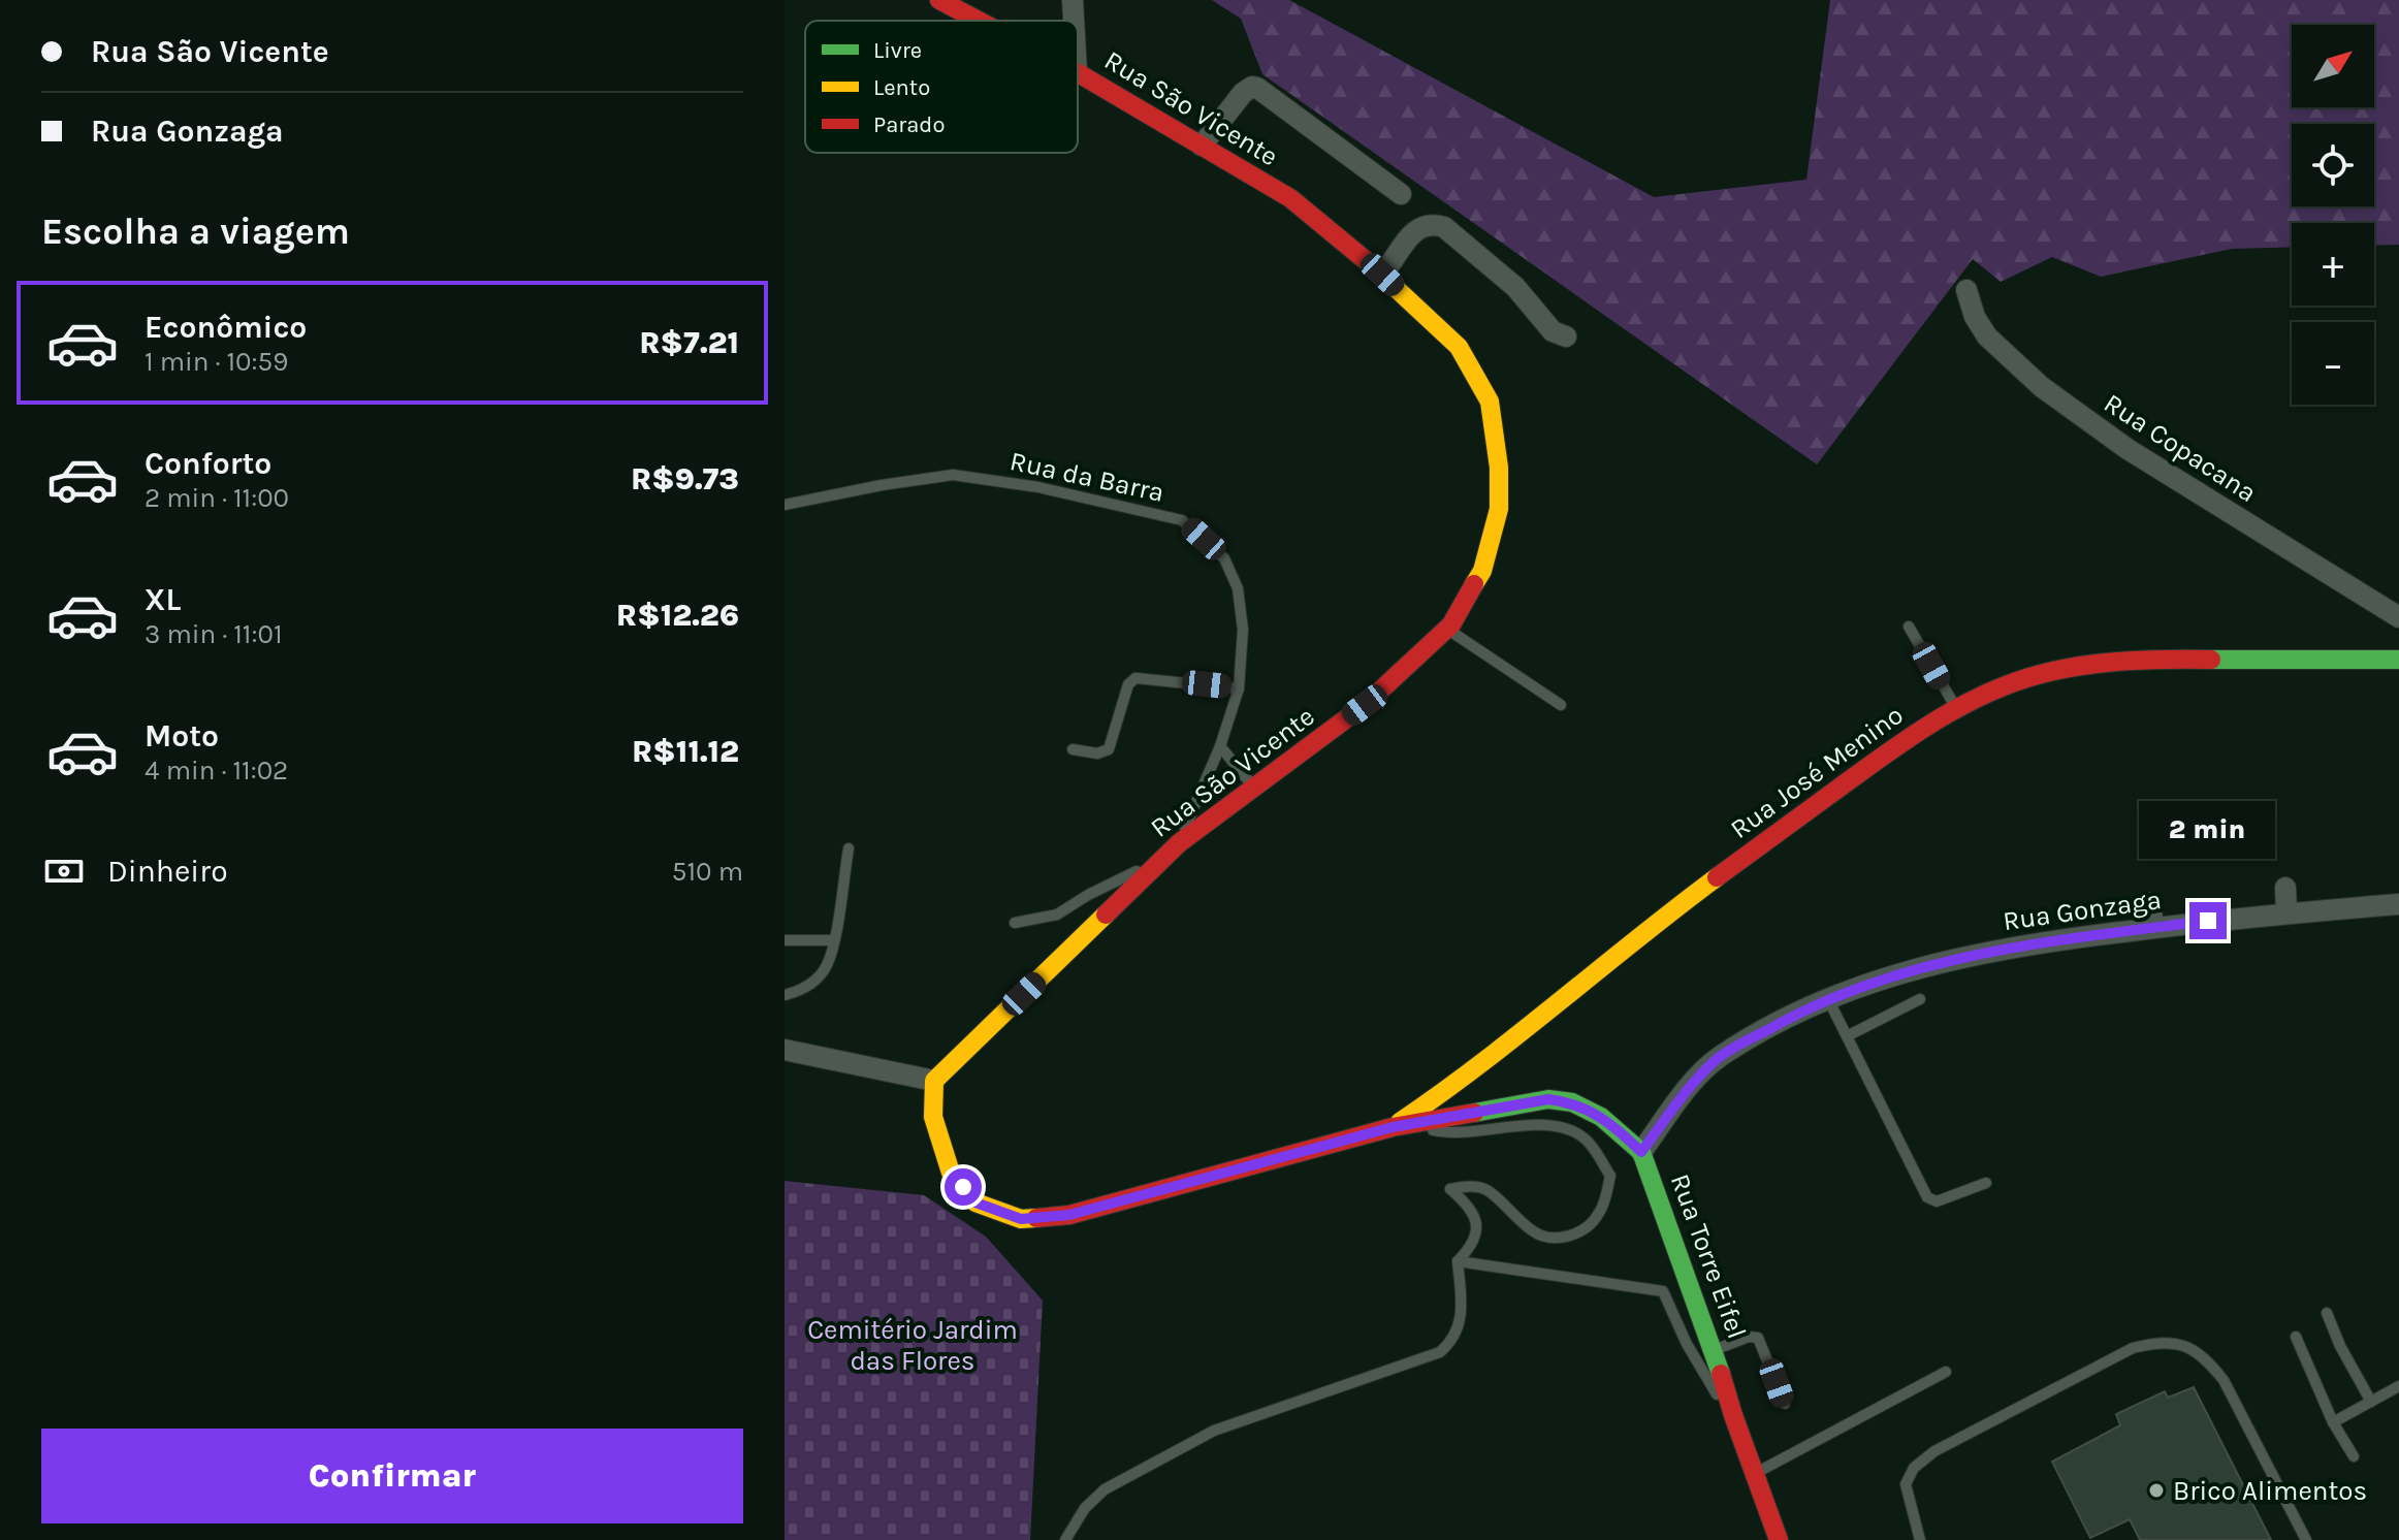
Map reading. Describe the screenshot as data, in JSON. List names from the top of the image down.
{
  "streets": {
    "street": [
      "Rua São Vicente",
      "Rua Copacana",
      "Rua José Menino",
      "Rua Gonzaga",
      "Rua Torre Eifel"
    ],
    "lane": ["Rua da Barra"]
  },
  "crossings": [
    ["Rua São Vicente", "Rua da Barra"],
    ["Rua José Menino", "Rua Torre Eifel"],
    ["Rua Gonzaga", "Rua Torre Eifel"]
  ],
  "parks": ["Cemitério Jardim das Flores"],
  "places": ["Brico Alimentos"],
  "legend": ["Livre", "Lento", "Parado"],
  "north": "top right",
  "page": {
    "banner": ["Rua São Vicente", "Rua Gonzaga"],
    "map_buttons": ["+", "−"],
    "heading": "Escolha a viagem",
    "list": [
      {
        "name": "Econômico",
        "note": "1 min · 10:59",
        "value": "R$7.21"
      },
      {
        "name": "Conforto",
        "note": "2 min · 11:00",
        "value": "R$9.73"
      },
      {
        "name": "XL",
        "note": "3 min · 11:01",
        "value": "R$12.26"
      },
      {
        "name": "Moto",
        "note": "4 min · 11:02",
        "value": "R$11.12"
      }
    ],
    "bubble": "2 min",
    "pay": ["Dinheiro", "510 m"],
    "buttons": "Confirmar"
  }
}
